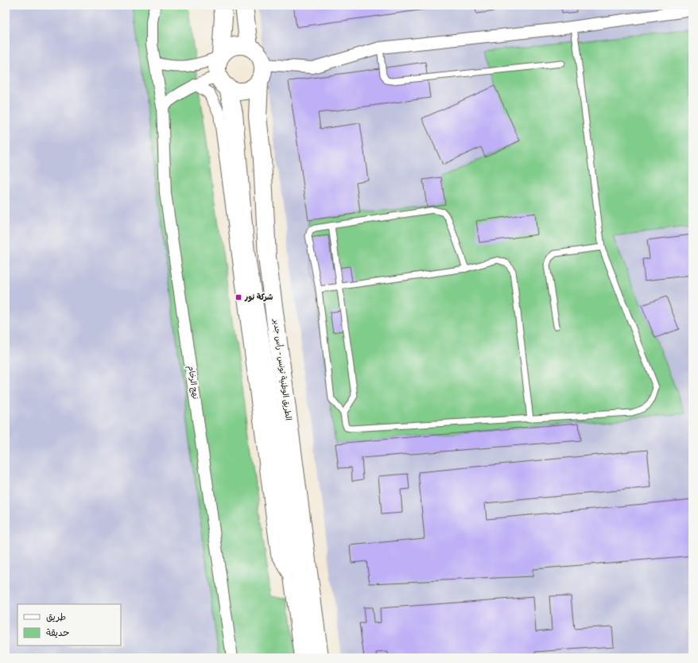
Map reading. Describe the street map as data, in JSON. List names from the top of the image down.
{
  "streets": {
    "main road": ["الطريق الوطنية تونس - رأس جدير"],
    "street": ["نهج الرخام"]
  },
  "places": {
    "transit": ["شركة نور"]
  },
  "legend": ["طريق", "حديقة"]
}
